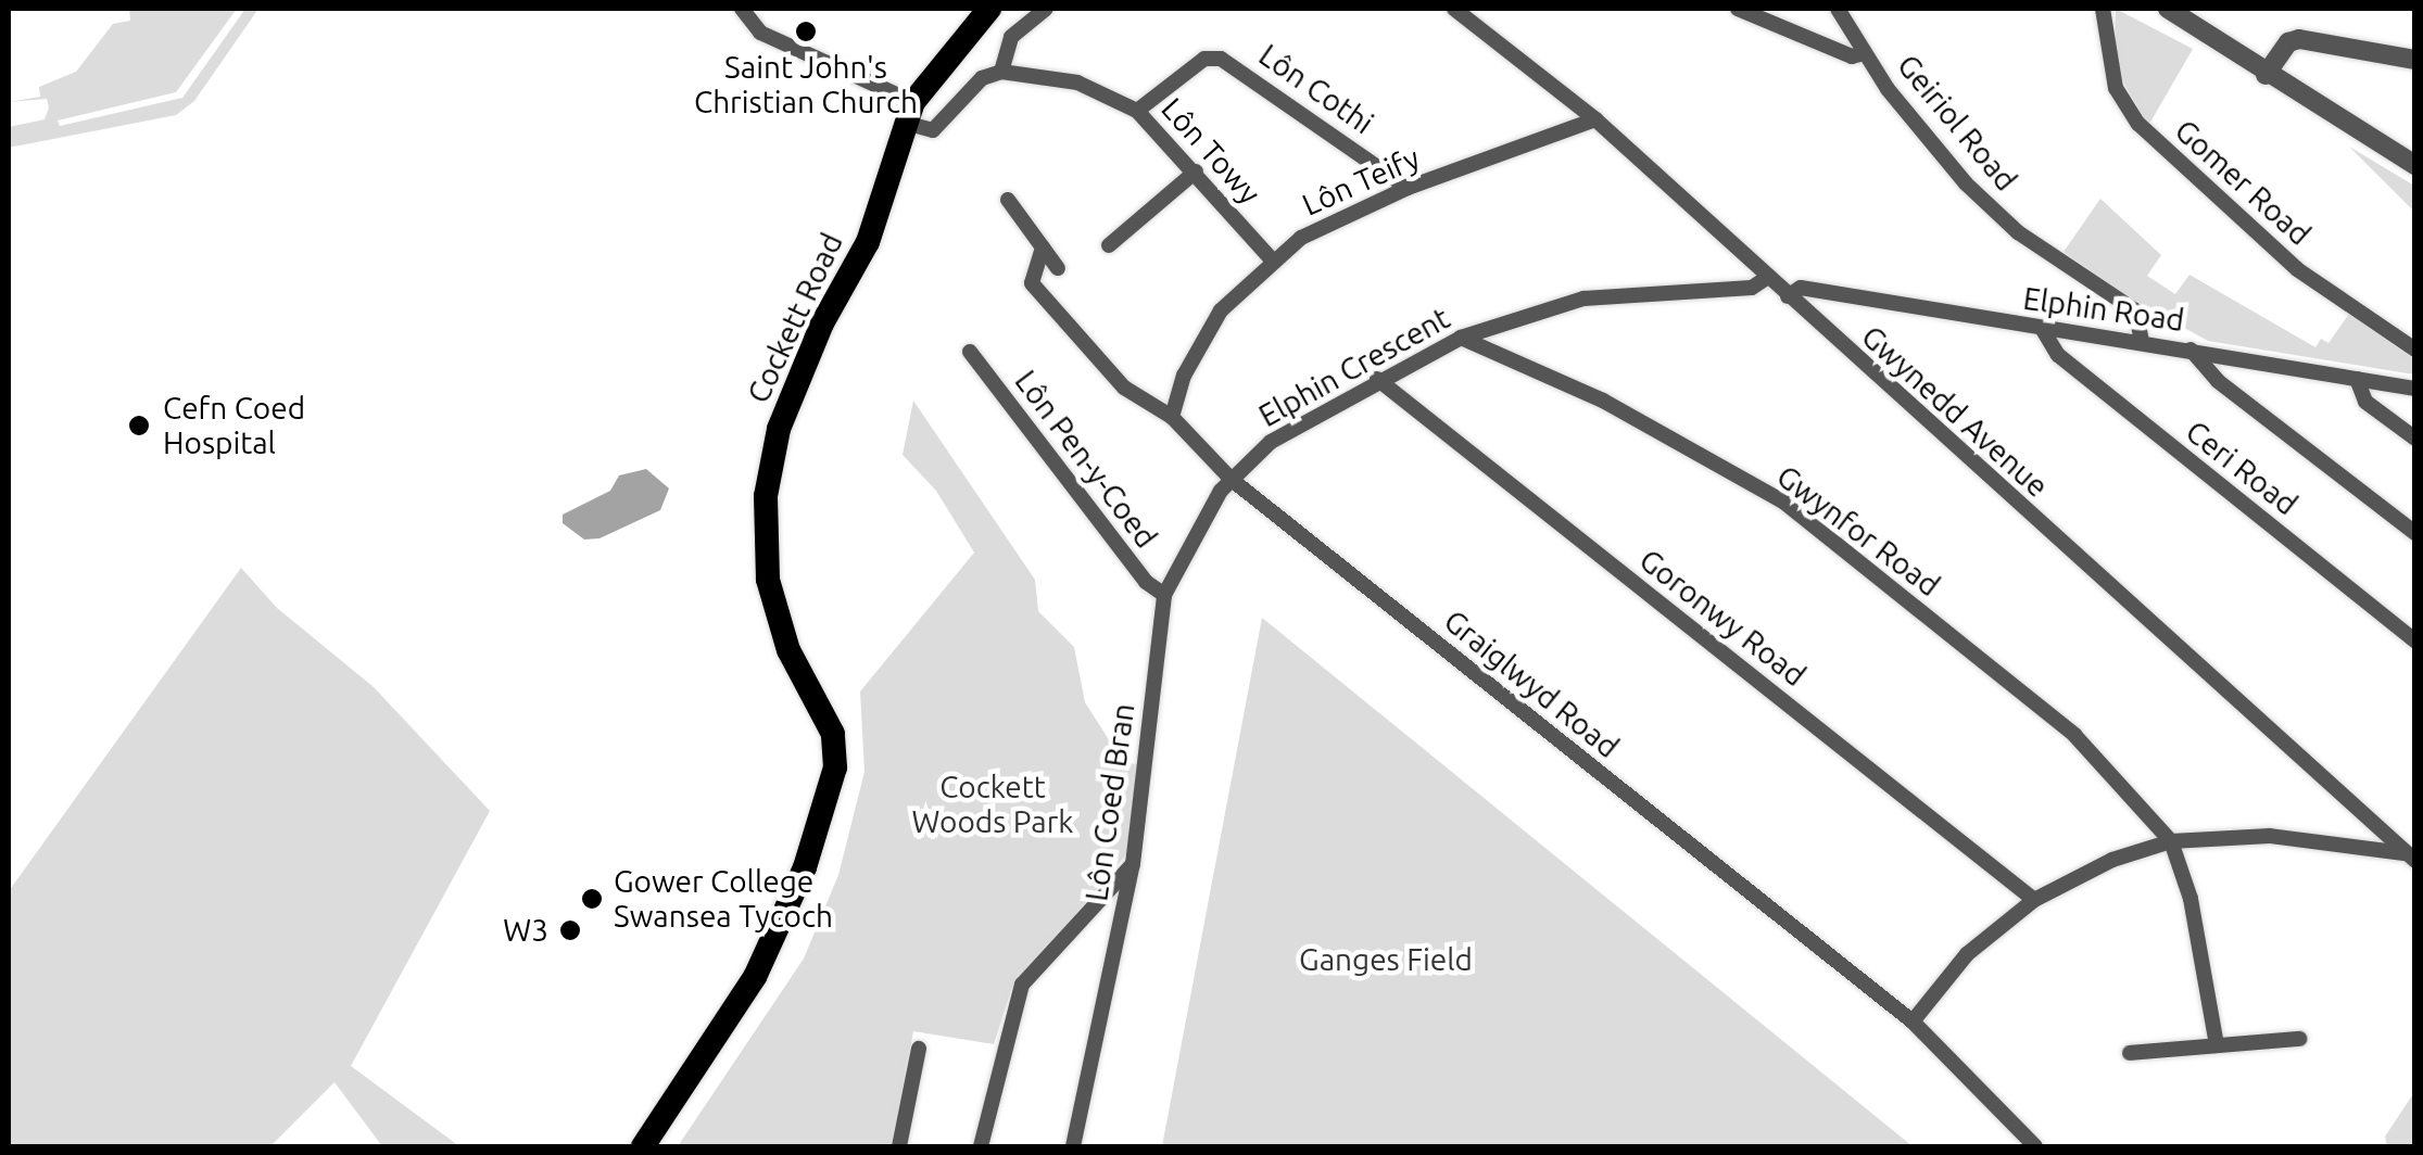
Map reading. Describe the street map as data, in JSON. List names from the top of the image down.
{
  "streets": {
    "main road": ["Cockett Road"],
    "street": [
      "Lôn Cothi",
      "Geiriol Road",
      "Lôn Towy",
      "Lôn Teify",
      "Gomer Road",
      "Elphin Road",
      "Elphin Crescent",
      "Gwynedd Avenue",
      "Lôn Pen-y-Coed",
      "Ceri Road",
      "Gwynfor Road",
      "Goronwy Road",
      "Graiglwyd Road",
      "Lôn Coed Bran"
    ]
  },
  "crossings": [
    ["Lôn Cothi", "Lôn Towy"],
    ["Lôn Cothi", "Lôn Teify"],
    ["Geiriol Road", "Elphin Road"],
    ["Lôn Towy", "Lôn Teify"],
    ["Lôn Teify", "Gwynedd Avenue"],
    ["Lôn Teify", "Graiglwyd Road"],
    ["Elphin Road", "Gwynedd Avenue"],
    ["Elphin Road", "Ceri Road"],
    ["Elphin Crescent", "Gwynedd Avenue"],
    ["Elphin Crescent", "Gwynfor Road"],
    ["Elphin Crescent", "Goronwy Road"],
    ["Elphin Crescent", "Graiglwyd Road"],
    ["Elphin Crescent", "Lôn Coed Bran"],
    ["Lôn Pen-y-Coed", "Lôn Coed Bran"],
    ["Graiglwyd Road", "Lôn Coed Bran"]
  ],
  "parks": ["Cockett Woods Park", "Ganges Field"],
  "places": [
    "Saint John's Christian Church",
    "Cefn Coed Hospital",
    "Gower College Swansea Tycoch",
    "W3"
  ]
}
